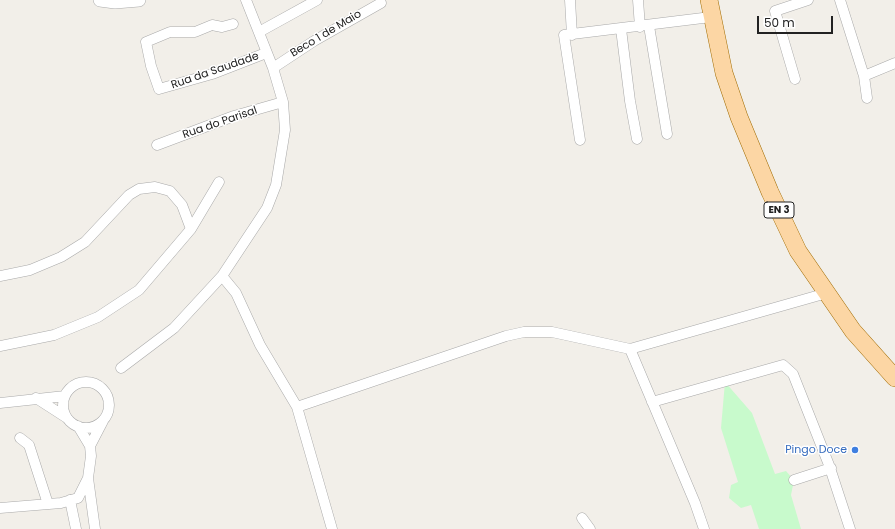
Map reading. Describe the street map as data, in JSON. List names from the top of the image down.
{
  "streets": {
    "main road": ["EN 3"],
    "street": ["Beco 1 de Maio", "Rua da Saudade", "Rua do Parisal"]
  },
  "places": ["Pingo Doce"],
  "scale_bar": "50 m"
}
